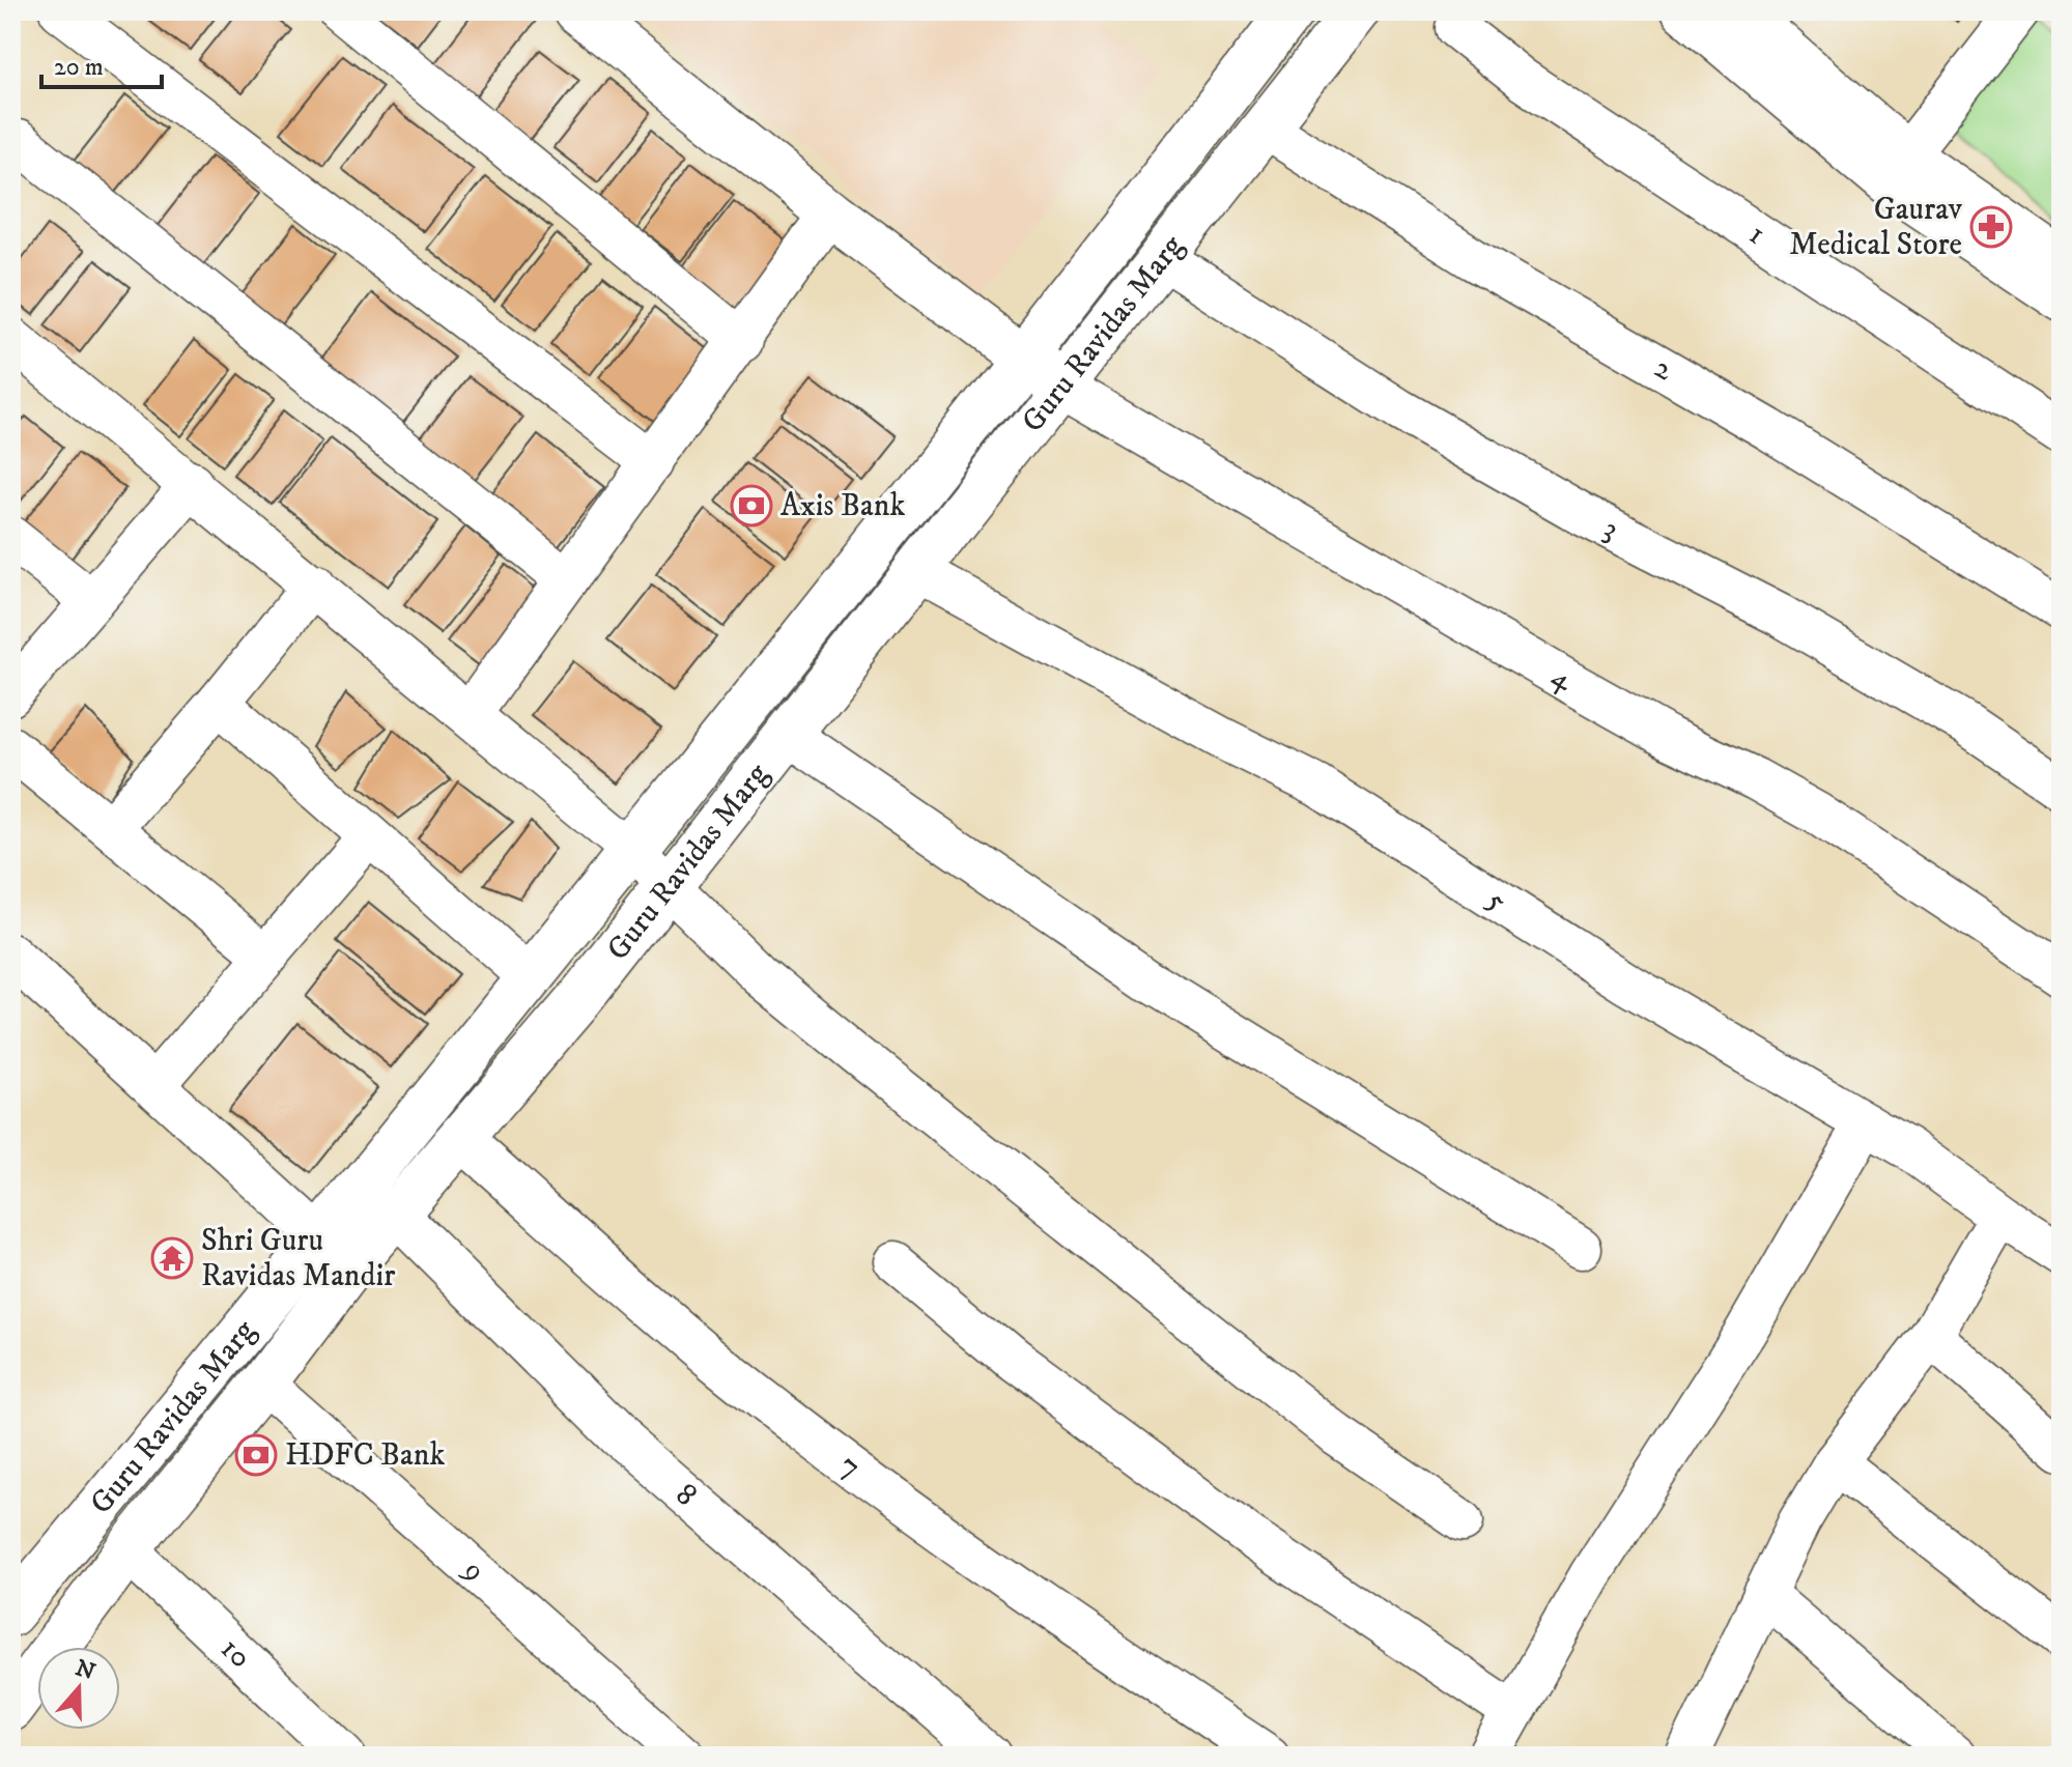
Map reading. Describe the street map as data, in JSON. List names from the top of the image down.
{
  "streets": {
    "main road": ["Guru Ravidas Marg"],
    "street": [
      "1",
      "2",
      "3",
      "4",
      "5",
      "7",
      "8",
      "9",
      "10"
    ]
  },
  "crossings": [
    ["Guru Ravidas Marg", "2"],
    ["Guru Ravidas Marg", "3"],
    ["Guru Ravidas Marg", "4"],
    ["Guru Ravidas Marg", "5"],
    ["Guru Ravidas Marg", "7"],
    ["Guru Ravidas Marg", "8"],
    ["Guru Ravidas Marg", "9"],
    ["Guru Ravidas Marg", "10"]
  ],
  "places": {
    "pharmacy": ["Gaurav Medical Store"],
    "bank": ["Axis Bank", "HDFC Bank"],
    "temple": ["Shri Guru Ravidas Mandir"]
  },
  "scale_bar": "20 m",
  "north": "top"
}
